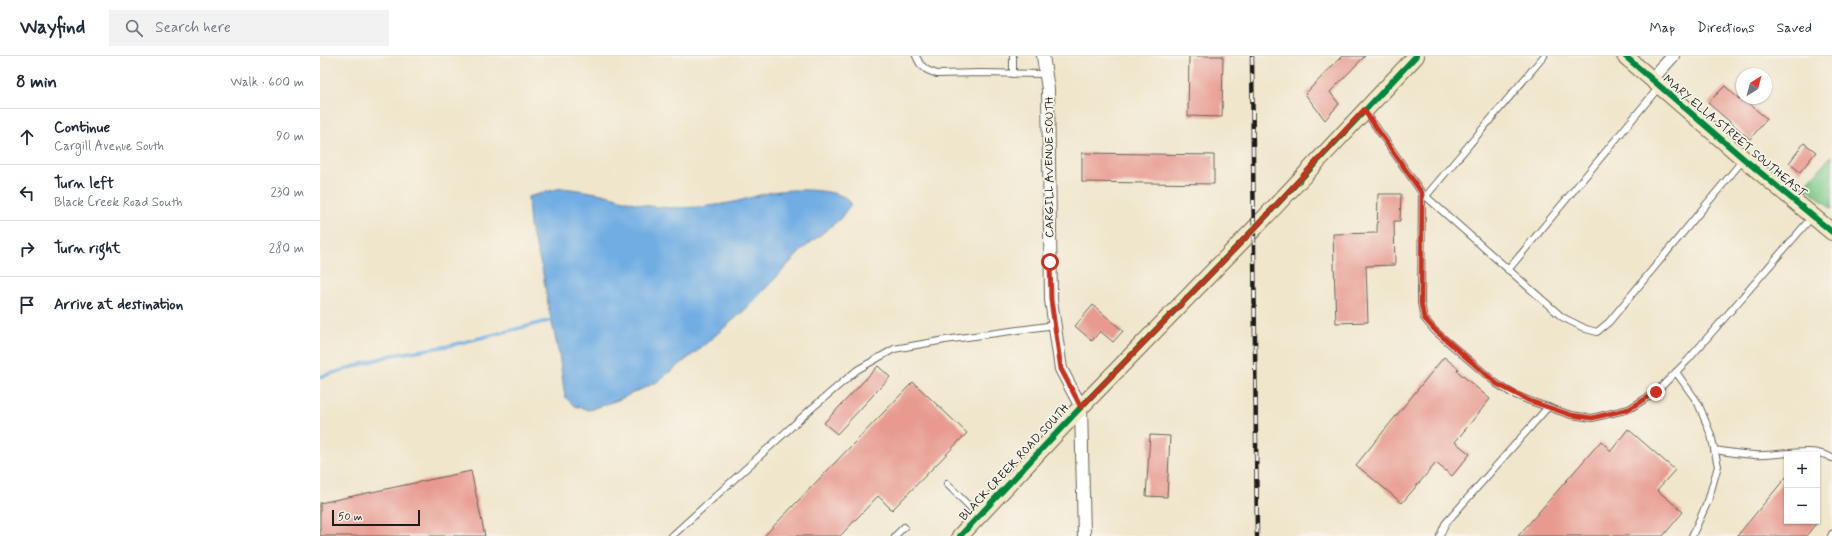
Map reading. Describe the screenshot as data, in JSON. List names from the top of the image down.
{
  "streets": {
    "street": ["MARY ELLA STREET SOUTHEAST", "CARGILL AVENUE SOUTH", "BLACK CREEK ROAD SOUTH"]
  },
  "crossings": [
    ["CARGILL AVENUE SOUTH", "BLACK CREEK ROAD SOUTH"]
  ],
  "scale_bar": "50 m",
  "north": "top right",
  "page": {
    "header": "Wayfind",
    "search": "Search here",
    "nav": ["Map", "Directions", "Saved"],
    "heading": ["8 min", "Walk · 600 m"],
    "list": [
      ["Continue", "Cargill Avenue South", "90 m"],
      ["Turn left", "Black Creek Road South", "230 m"],
      ["Turn right", "280 m"],
      "Arrive at destination"
    ],
    "map_buttons": ["+", "−"],
    "scale": "50 m"
  }
}
